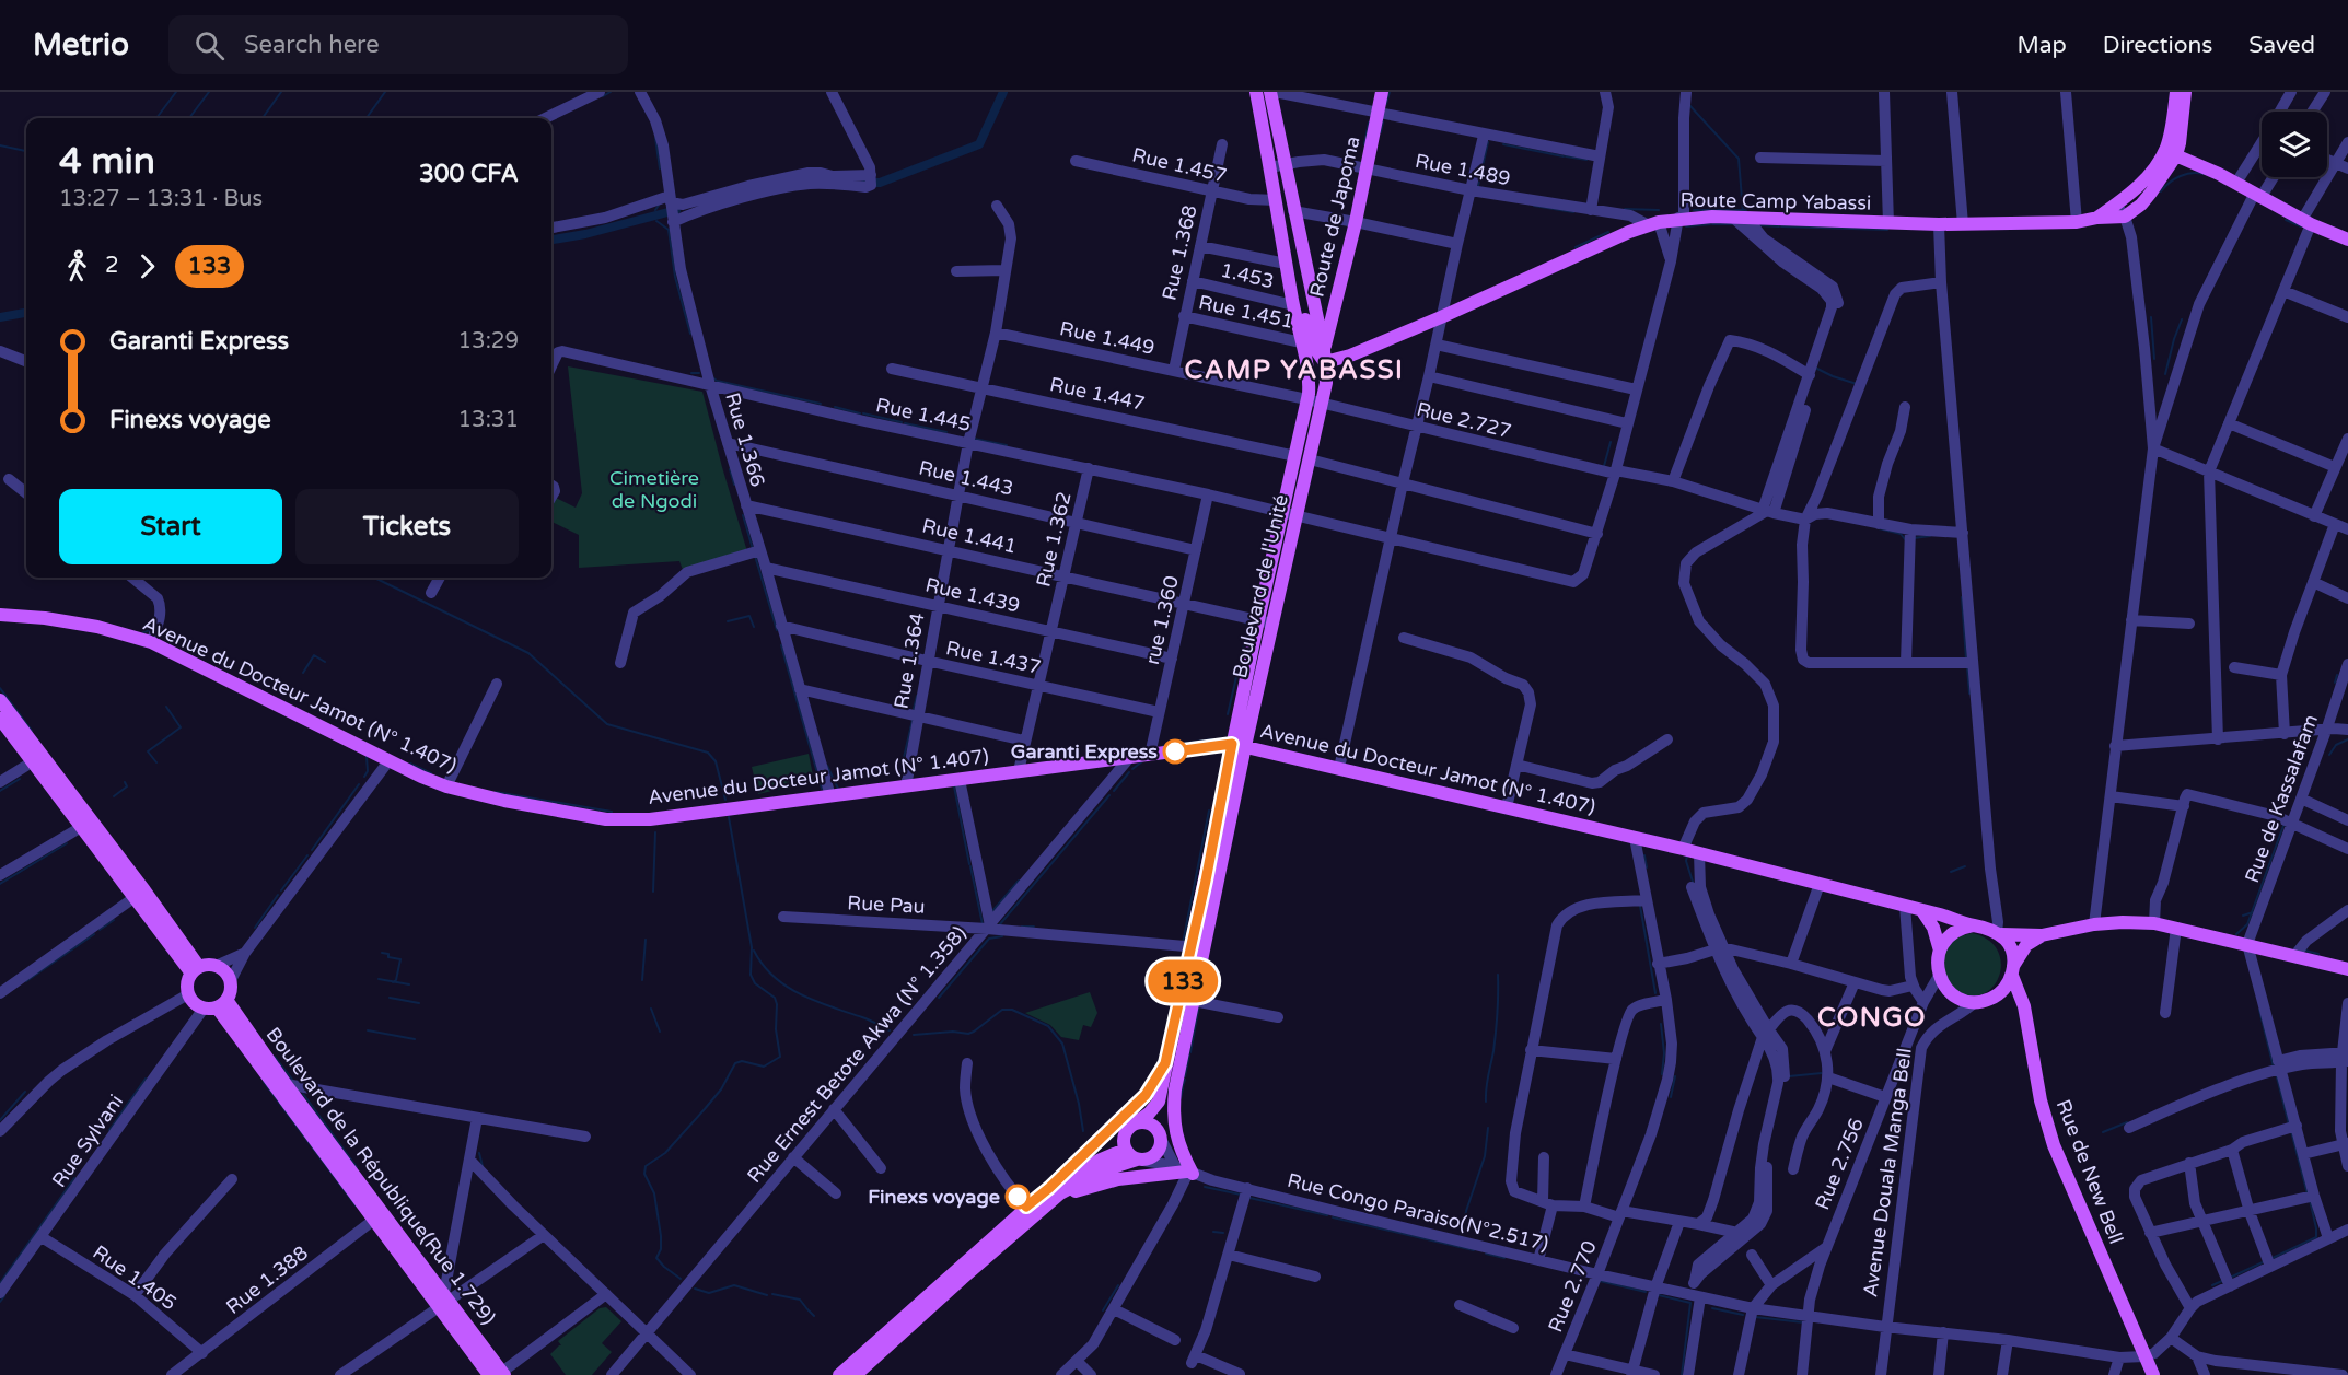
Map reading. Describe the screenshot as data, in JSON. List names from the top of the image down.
{
  "streets": {
    "main road": [
      "Route Camp Yabassi",
      "Route de Japoma",
      "Boulevard de l'Unité",
      "Avenue du Docteur Jamot (N° 1.407)",
      "Rue de New Bell",
      "Boulevard de la République(Rue 1.729)"
    ],
    "street": [
      "Rue 1.457",
      "Rue 1.489",
      "Rue 1.368",
      "1.453",
      "Rue 1.451",
      "Rue 1.449",
      "Rue 1.447",
      "Rue 1.445",
      "Rue 2.727",
      "Rue 1.366",
      "Rue 1.443",
      "Rue 1.441",
      "Rue 1.362",
      "Rue 1.439",
      "rue 1.360",
      "Rue 1.437",
      "Rue 1.364",
      "Rue de Kassalafam",
      "Rue Pau",
      "Rue Ernest Betote Akwa (N° 1.358)",
      "Rue Sylvani",
      "Rue 2.756",
      "Avenue Douala Manga Bell",
      "Rue Congo Paraiso(N°2.517)",
      "Rue 1.405",
      "Rue 1.388",
      "Rue 2.770"
    ]
  },
  "crossings": [
    ["Rue 1.457", "Rue 1.368"],
    ["Rue 1.457", "Boulevard de l'Unité"],
    ["Rue 1.489", "Route Camp Yabassi"],
    ["Rue 1.489", "Route de Japoma"],
    ["Rue 1.489", "Boulevard de l'Unité"],
    ["Route Camp Yabassi", "Route de Japoma"],
    ["Route Camp Yabassi", "Rue 1.445"],
    ["Route Camp Yabassi", "Boulevard de l'Unité"],
    ["Route de Japoma", "Boulevard de l'Unité"],
    ["Rue 1.368", "1.453"],
    ["Rue 1.368", "Rue 1.451"],
    ["Rue 1.368", "Rue 1.449"],
    ["1.453", "Boulevard de l'Unité"],
    ["Rue 1.451", "Boulevard de l'Unité"],
    ["Rue 1.449", "Rue 2.727"],
    ["Rue 1.449", "Boulevard de l'Unité"],
    ["Rue 1.447", "Boulevard de l'Unité"],
    ["Rue 1.447", "Rue 1.364"],
    ["Rue 1.445", "Rue 2.727"],
    ["Rue 1.445", "Rue 1.366"],
    ["Rue 1.445", "Rue 1.362"],
    ["Rue 1.445", "Boulevard de l'Unité"],
    ["Rue 1.445", "rue 1.360"],
    ["Rue 1.445", "Rue 1.364"],
    ["Rue 2.727", "Boulevard de l'Unité"],
    ["Rue 1.366", "Rue 1.443"],
    ["Rue 1.366", "Rue 1.441"],
    ["Rue 1.366", "Rue 1.439"],
    ["Rue 1.366", "Rue 1.437"],
    ["Rue 1.366", "Avenue du Docteur Jamot (N° 1.407)"],
    ["Rue 1.443", "Rue 1.362"],
    ["Rue 1.443", "rue 1.360"],
    ["Rue 1.443", "Rue 1.364"],
    ["Rue 1.441", "Rue 1.362"],
    ["Rue 1.441", "Boulevard de l'Unité"],
    ["Rue 1.441", "rue 1.360"],
    ["Rue 1.441", "Rue 1.364"],
    ["Rue 1.362", "Rue 1.439"],
    ["Rue 1.362", "Rue 1.437"],
    ["Rue 1.362", "Avenue du Docteur Jamot (N° 1.407)"],
    ["Boulevard de l'Unité", "Avenue du Docteur Jamot (N° 1.407)"],
    ["Boulevard de l'Unité", "Rue Pau"],
    ["Rue 1.439", "rue 1.360"],
    ["Rue 1.439", "Rue 1.364"],
    ["rue 1.360", "Rue 1.437"],
    ["rue 1.360", "Avenue du Docteur Jamot (N° 1.407)"],
    ["Rue 1.437", "Rue 1.364"],
    ["Rue 1.364", "Avenue du Docteur Jamot (N° 1.407)"],
    ["Avenue du Docteur Jamot (N° 1.407)", "Rue Ernest Betote Akwa (N° 1.358)"],
    ["Avenue du Docteur Jamot (N° 1.407)", "Rue 2.756"],
    ["Avenue du Docteur Jamot (N° 1.407)", "Rue de New Bell"],
    ["Avenue du Docteur Jamot (N° 1.407)", "Avenue Douala Manga Bell"],
    ["Avenue du Docteur Jamot (N° 1.407)", "Rue 2.770"],
    ["Rue Pau", "Rue Ernest Betote Akwa (N° 1.358)"],
    ["Rue Sylvani", "Boulevard de la République(Rue 1.729)"],
    ["Rue Sylvani", "Rue 1.405"],
    ["Rue 2.756", "Rue de New Bell"],
    ["Rue 2.756", "Avenue Douala Manga Bell"],
    ["Rue 2.756", "Rue Congo Paraiso(N°2.517)"],
    ["Rue de New Bell", "Avenue Douala Manga Bell"],
    ["Rue de New Bell", "Rue Congo Paraiso(N°2.517)"],
    ["Avenue Douala Manga Bell", "Rue Congo Paraiso(N°2.517)"],
    ["Boulevard de la République(Rue 1.729)", "Rue 1.388"],
    ["Rue Congo Paraiso(N°2.517)", "Rue 2.770"],
    ["Rue 1.405", "Rue 1.388"]
  ],
  "districts": ["CAMP YABASSI", "CONGO"],
  "parks": ["Cimetière de Ngodi"],
  "places": ["Garanti Express", "Finexs voyage"],
  "lines": ["bus line 133"],
  "page": {
    "header": "Metrio",
    "search": "Search here",
    "nav": ["Map", "Directions", "Saved"],
    "on_map": "133",
    "heading": ["4 min", "13:27 – 13:31 · Bus", "300 CFA"],
    "legs": ["2", "133"],
    "list": [
      {
        "name": "Garanti Express",
        "value": "13:29"
      },
      {
        "name": "Finexs voyage",
        "value": "13:31"
      }
    ],
    "buttons": ["Start", "Tickets"]
  }
}
